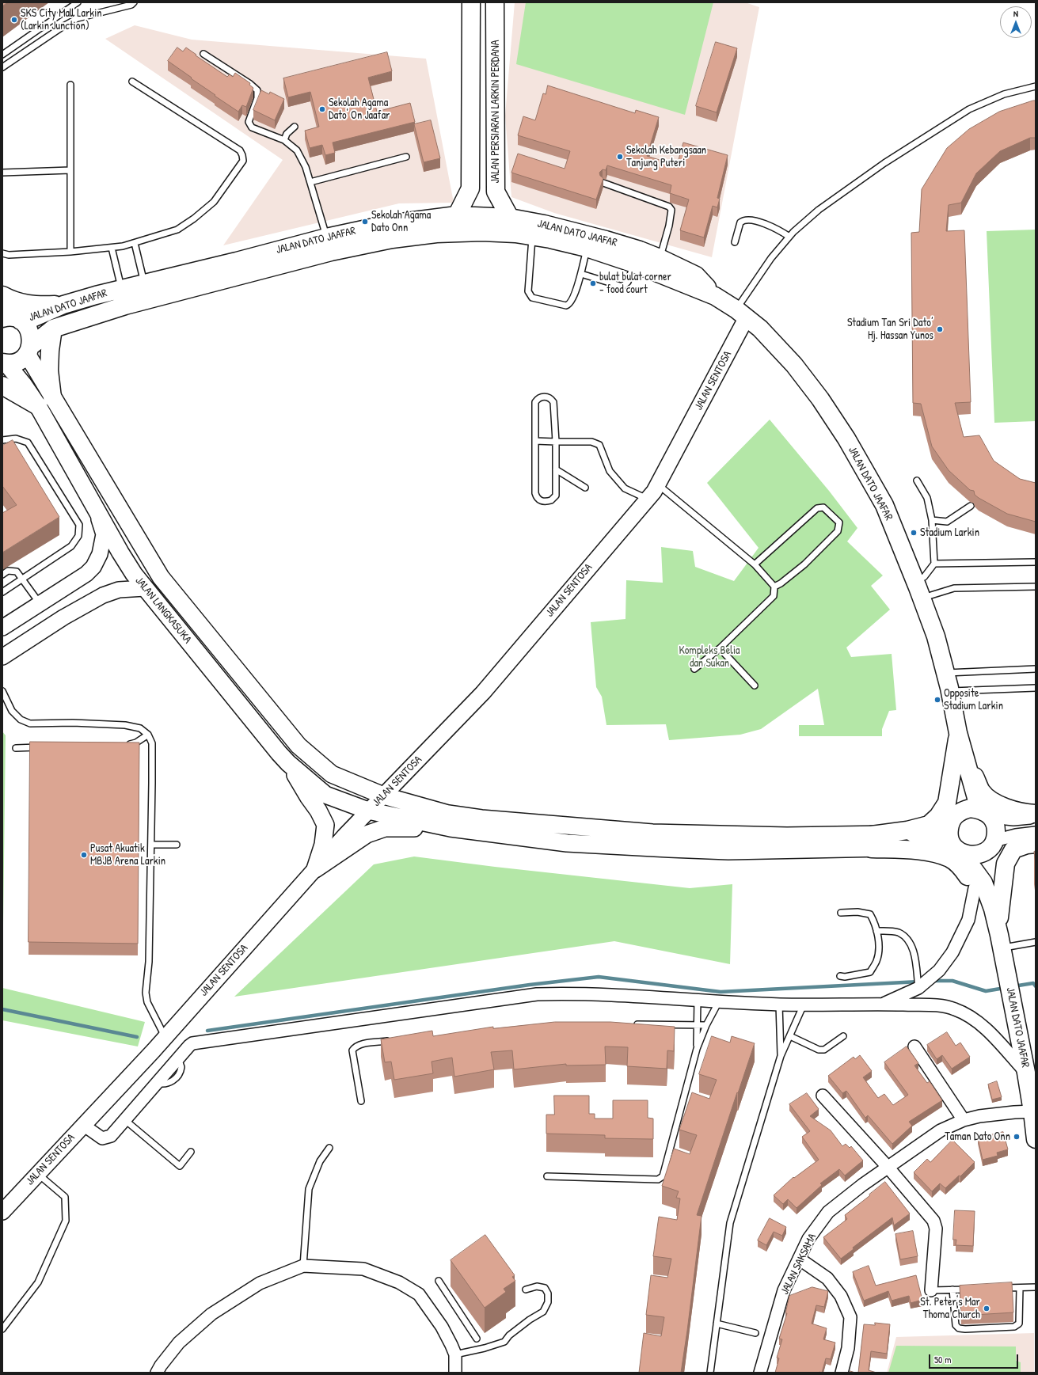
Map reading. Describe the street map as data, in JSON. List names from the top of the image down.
{
  "streets": {
    "main road": ["JALAN PERSIARAN LARKIN PERDANA", "JALAN DATO JAAFAR", "JALAN LANGKASUKA"],
    "street": ["JALAN SENTOSA", "JALAN SAKSAMA"]
  },
  "crossings": [
    ["JALAN PERSIARAN LARKIN PERDANA", "JALAN DATO JAAFAR"],
    ["JALAN DATO JAAFAR", "JALAN SENTOSA"],
    ["JALAN DATO JAAFAR", "JALAN LANGKASUKA"],
    ["JALAN DATO JAAFAR", "JALAN SAKSAMA"],
    ["JALAN SENTOSA", "JALAN LANGKASUKA"]
  ],
  "parks": ["Kompleks Belia dan Sukan"],
  "places": [
    "SKS City Mall Larkin (Larkin Junction)",
    "Sekolah Agama Dato' On Jaafar",
    "Sekolah Kebangsaan Tanjung Puteri",
    "Sekolah Agama Dato Onn",
    "bulat bulat corner - food court",
    "Stadium Tan Sri Dato’ Hj. Hassan Yunos",
    "Stadium Larkin",
    "Opposite Stadium Larkin",
    "Pusat Akuatik MBJB Arena Larkin",
    "Taman Dato Onn",
    "St. Peter's Mar Thoma Church"
  ],
  "scale_bar": "50 m",
  "north": "top"
}
